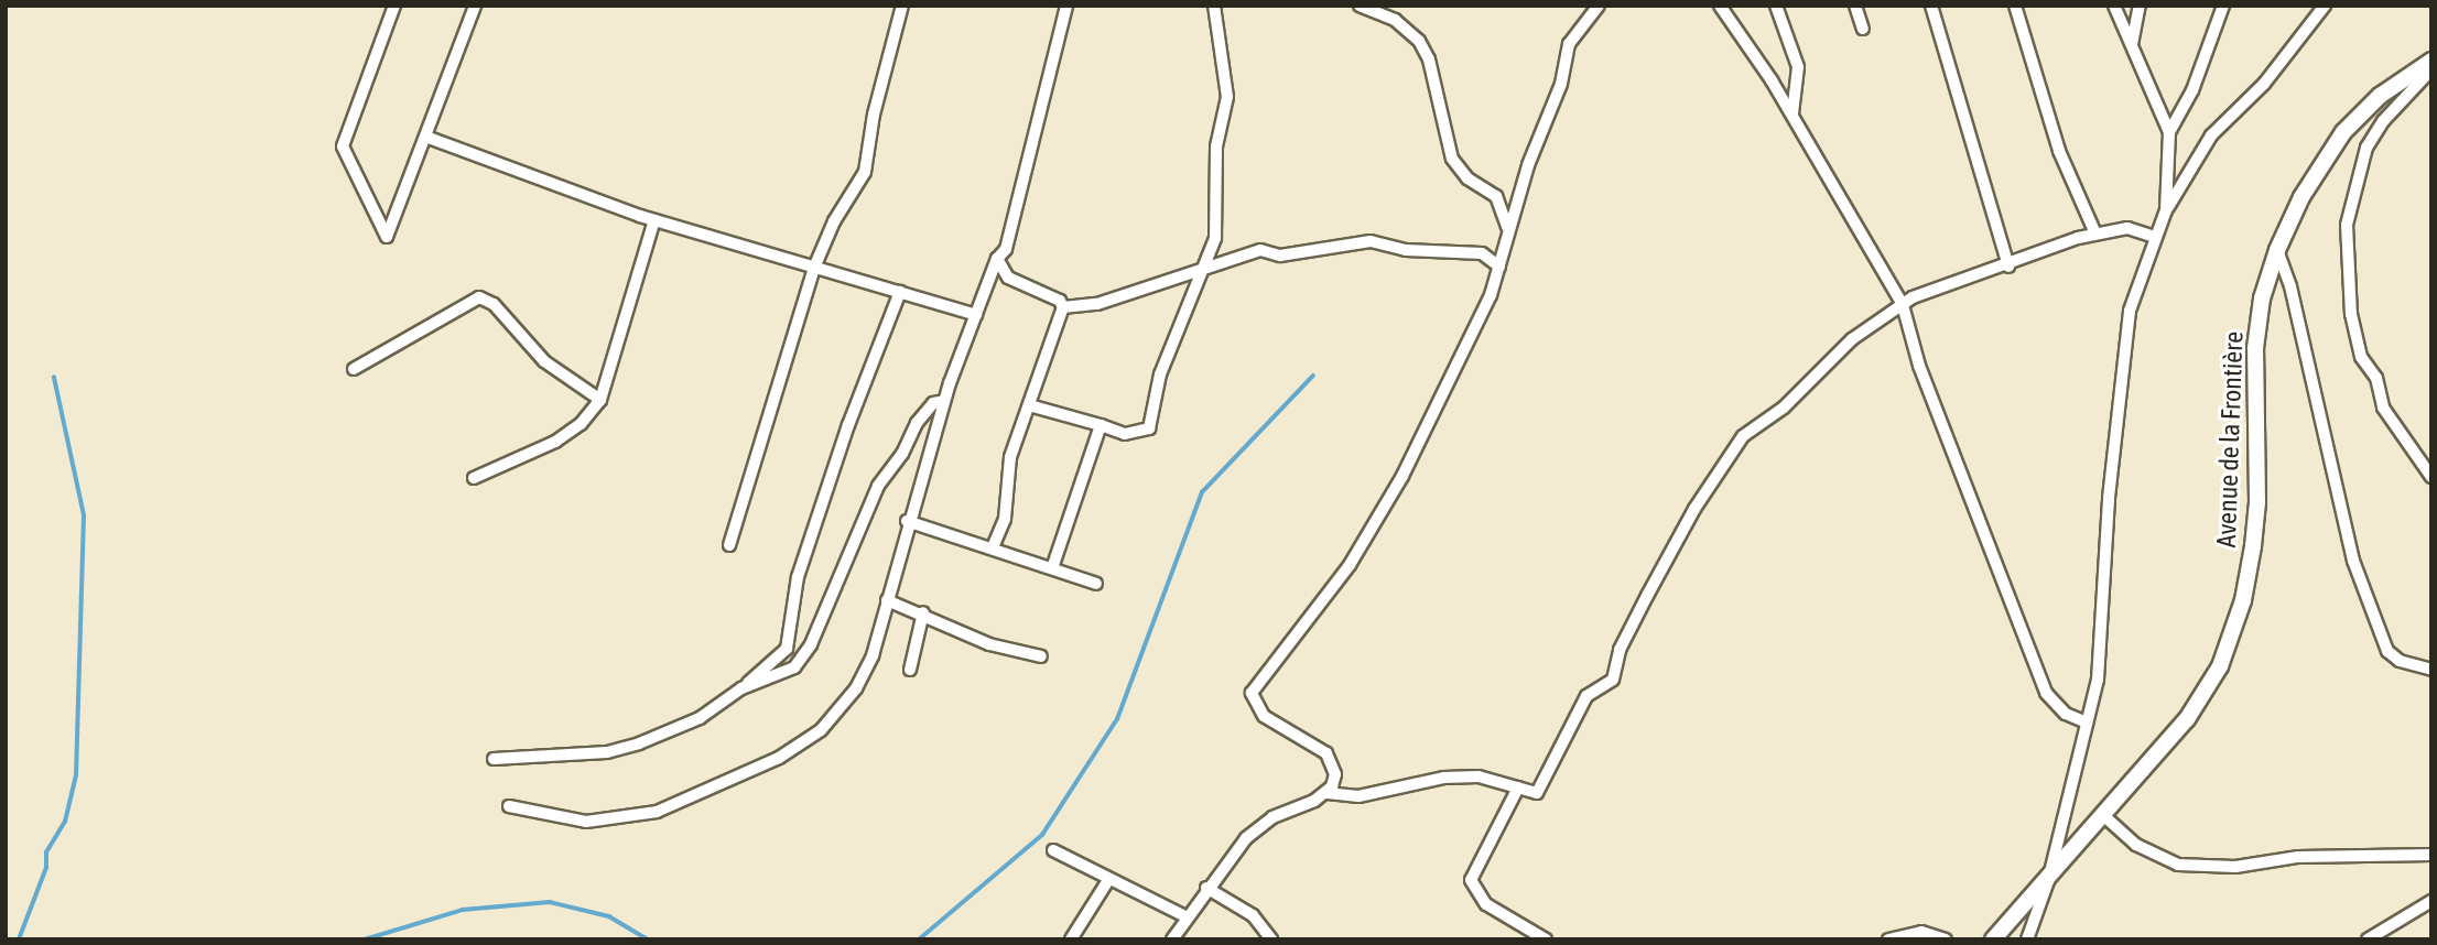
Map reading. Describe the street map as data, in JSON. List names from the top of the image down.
{
  "streets": {
    "street": ["Avenue de la Frontière"]
  }
}
